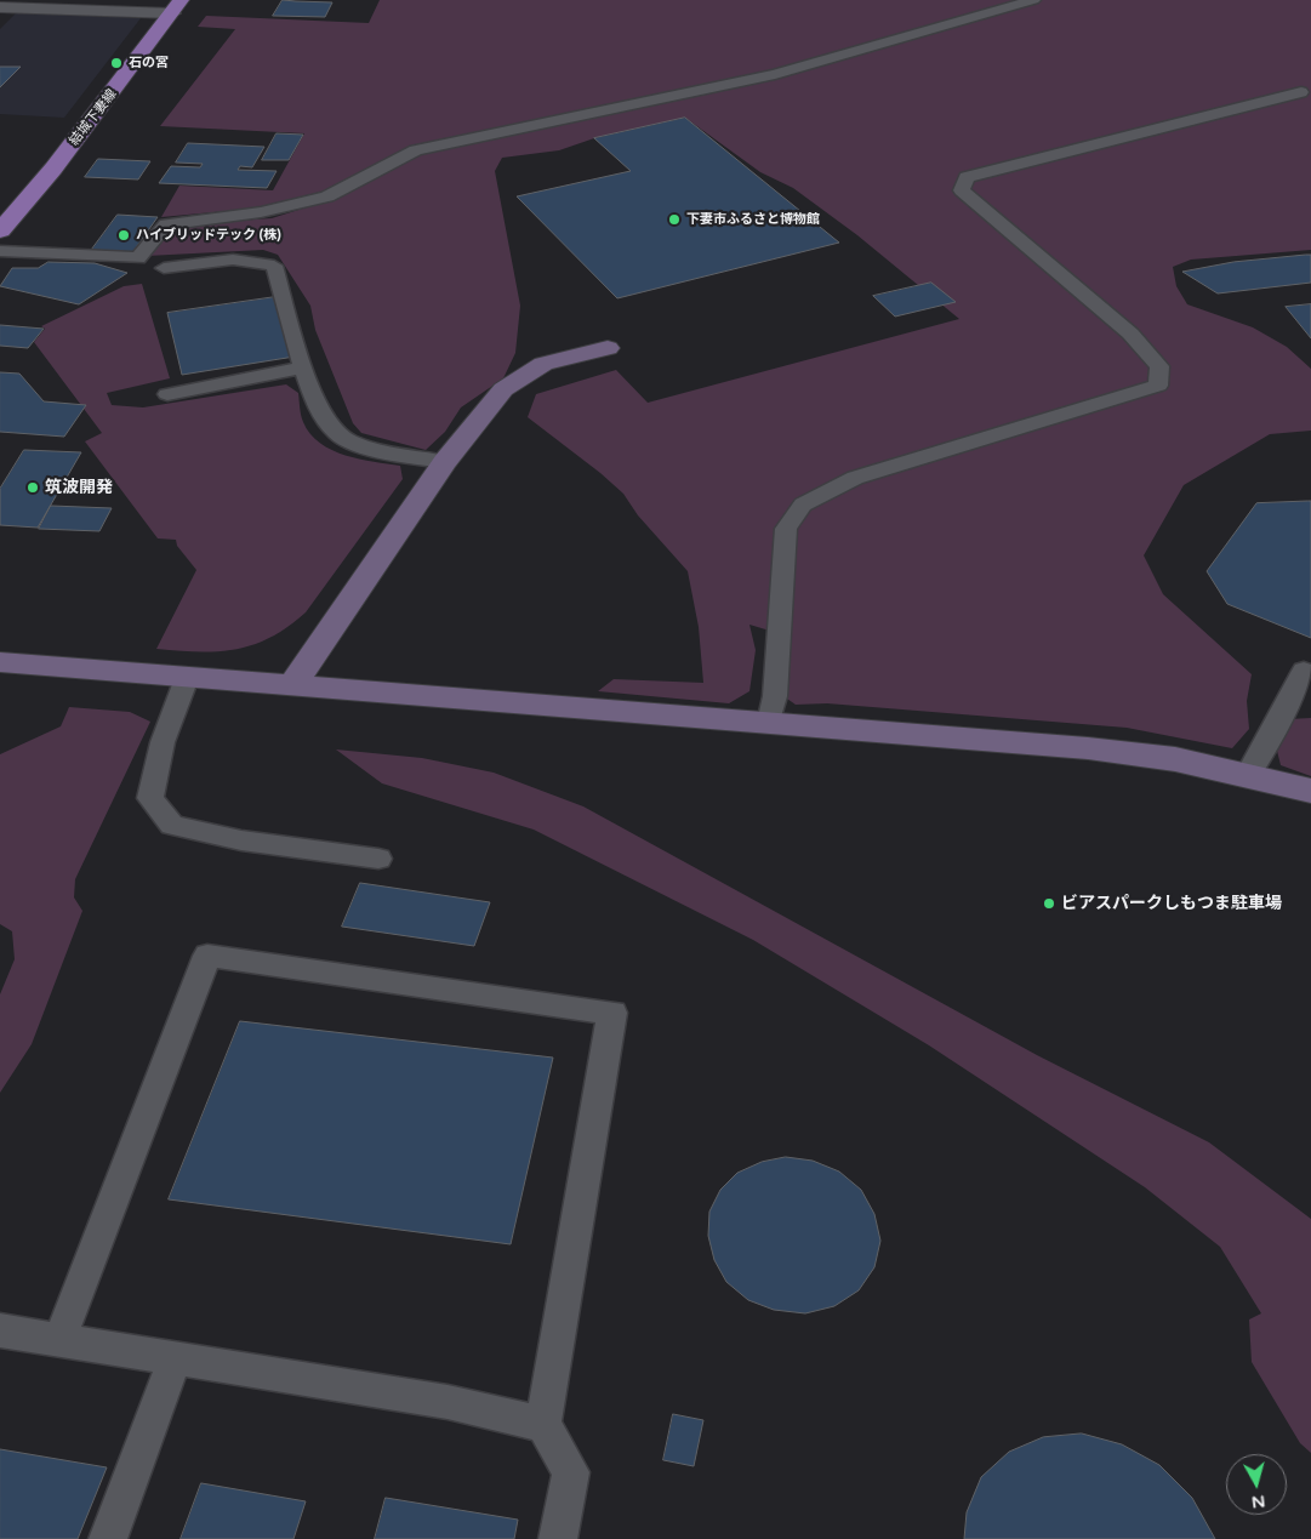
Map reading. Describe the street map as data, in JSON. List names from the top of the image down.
{
  "streets": {
    "main road": ["結城下妻線"]
  },
  "places": [
    "石の宮",
    "下妻市ふるさと博物館",
    "ハイブリッドテック (株)",
    "筑波開発",
    "ビアスパークしもつま駐車場"
  ],
  "north": "bottom"
}
